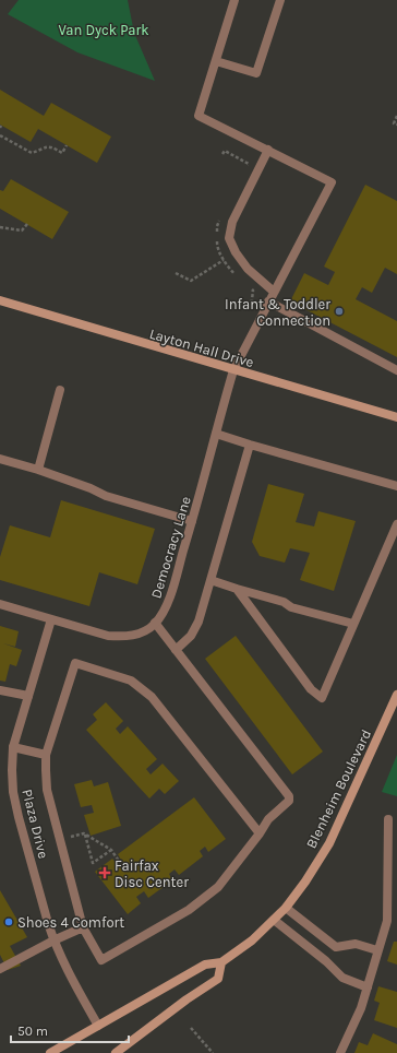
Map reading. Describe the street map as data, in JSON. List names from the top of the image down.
{
  "streets": {
    "main road": ["Layton Hall Drive", "Blenheim Boulevard"],
    "street": ["Democracy Lane", "Plaza Drive"]
  },
  "crossings": [
    ["Layton Hall Drive", "Democracy Lane"],
    ["Democracy Lane", "Plaza Drive"],
    ["Blenheim Boulevard", "Plaza Drive"]
  ],
  "parks": ["Van Dyck Park"],
  "places": {
    "other": ["Infant & Toddler Connection", "Shoes 4 Comfort"],
    "health": ["Fairfax Disc Center"]
  },
  "scale_bar": "50 m"
}
